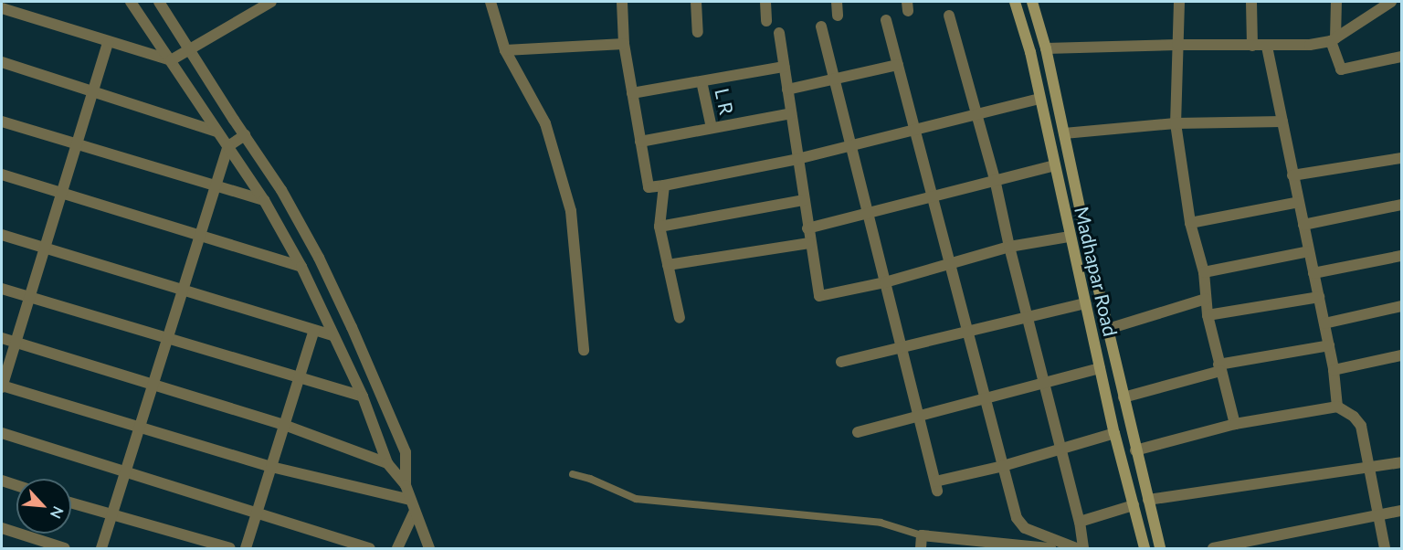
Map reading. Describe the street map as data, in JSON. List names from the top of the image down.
{
  "streets": {
    "main road": ["Madhapar Road"],
    "street": ["L R"]
  },
  "north": "bottom right"
}
